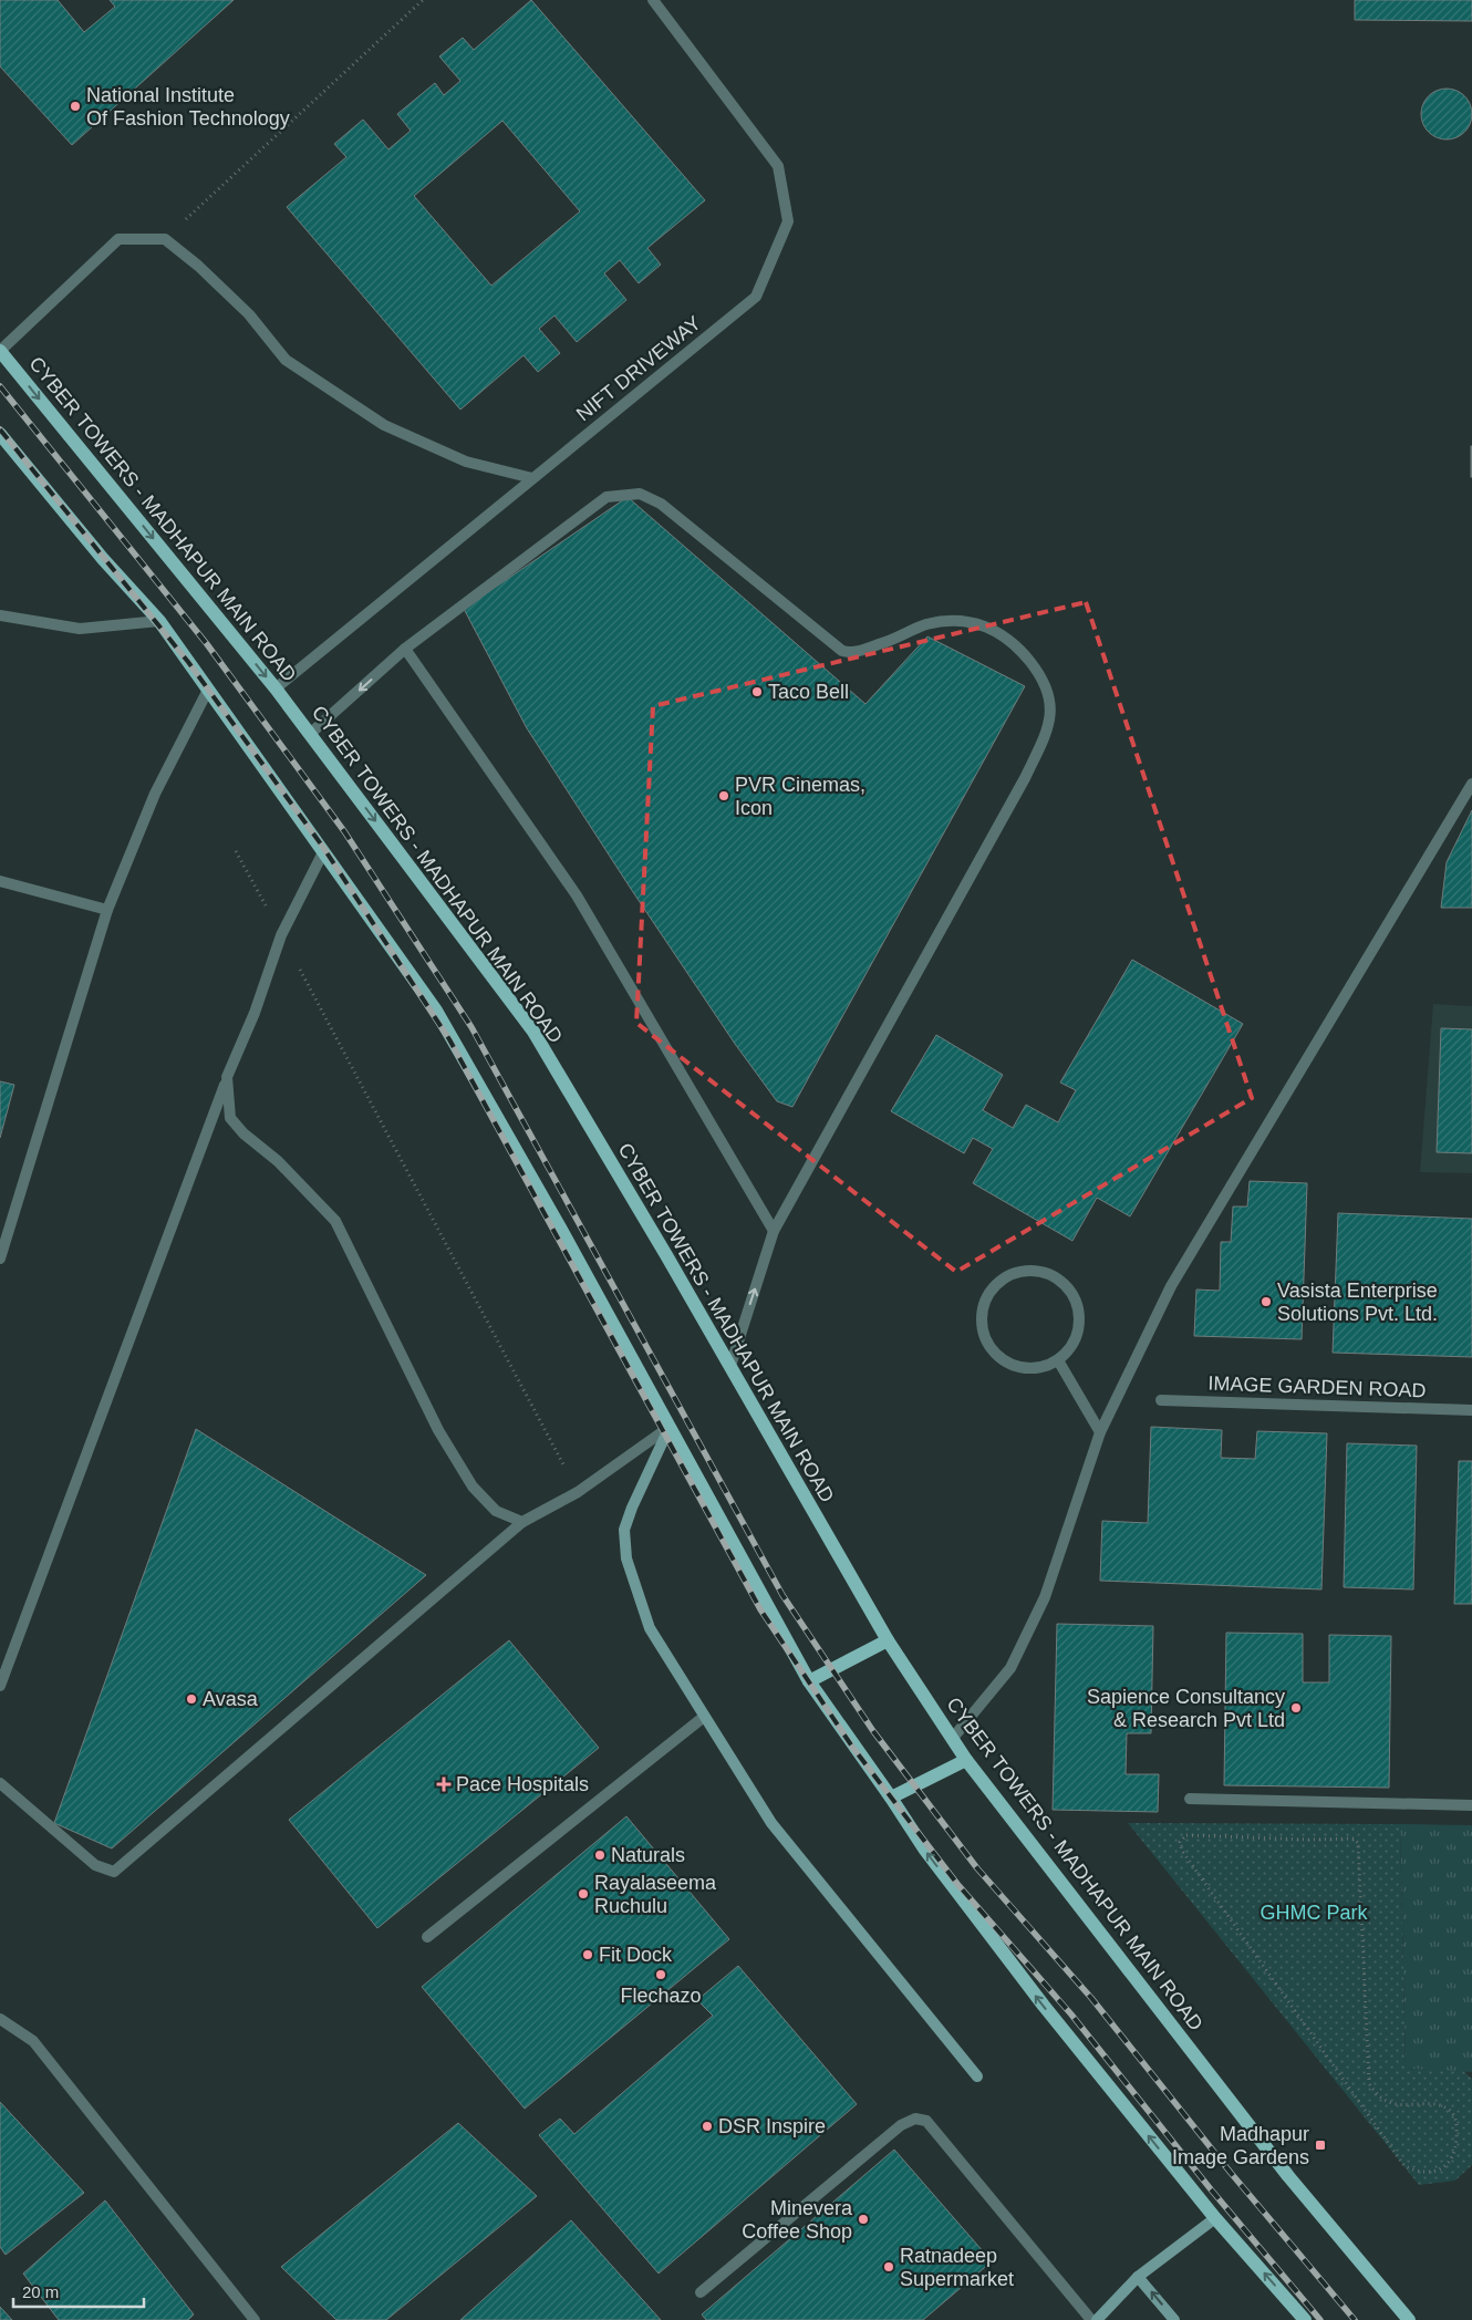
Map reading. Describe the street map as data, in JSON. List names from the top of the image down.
{
  "streets": {
    "main road": ["CYBER TOWERS - MADHAPUR MAIN ROAD"],
    "street": ["NIFT DRIVEWAY", "IMAGE GARDEN ROAD"]
  },
  "crossings": [
    ["NIFT DRIVEWAY", "CYBER TOWERS - MADHAPUR MAIN ROAD"]
  ],
  "parks": ["GHMC Park"],
  "places": {
    "other": [
      "National Institute Of Fashion Technology",
      "Taco Bell",
      "PVR Cinemas, Icon",
      "Vasista Enterprise Solutions Pvt. Ltd.",
      "Avasa",
      "Sapience Consultancy & Research Pvt Ltd",
      "Naturals",
      "Rayalaseema Ruchulu",
      "Fit Dock",
      "Flechazo",
      "DSR Inspire",
      "Minevera Coffee Shop",
      "Ratnadeep Supermarket"
    ],
    "health": ["Pace Hospitals"],
    "transit": ["Madhapur Image Gardens"]
  },
  "scale_bar": "20 m"
}
